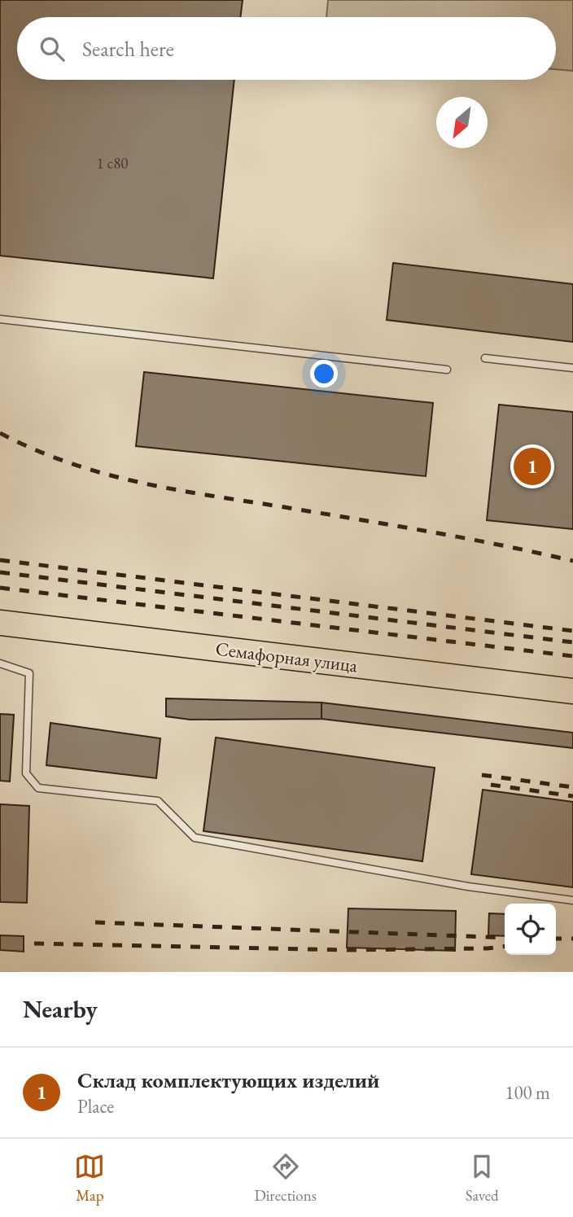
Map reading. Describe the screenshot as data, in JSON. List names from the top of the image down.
{
  "streets": {
    "highway": ["Семафорная улица"]
  },
  "house_numbers": ["1 с80"],
  "north": "bottom left",
  "page": {
    "search": "Search here",
    "pins": "1",
    "heading": "Nearby",
    "list": [
      {
        "mark": "1",
        "name": "Склад комплектующих изделий",
        "note": "Place",
        "value": "100 m"
      }
    ],
    "nav": ["Map", "Directions", "Saved"]
  }
}
